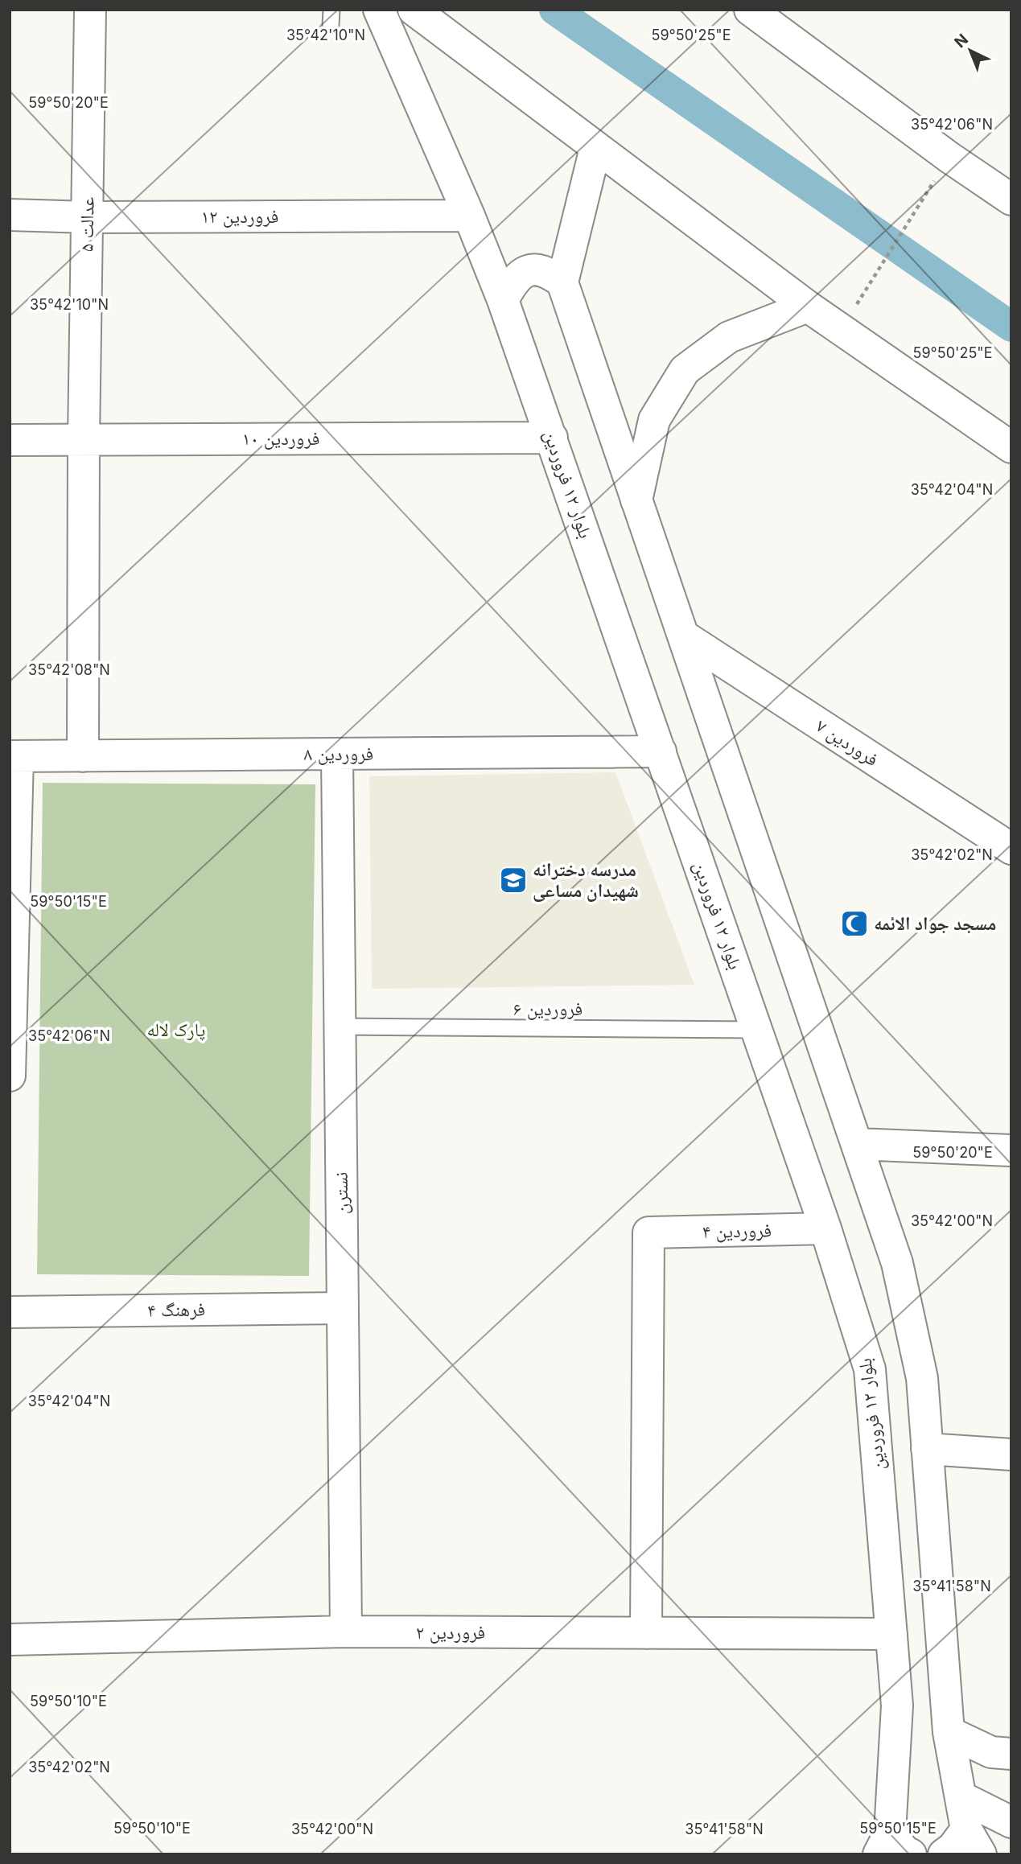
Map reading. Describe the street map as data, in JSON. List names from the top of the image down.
{
  "streets": {
    "street": [
      "فروردین ۱۲",
      "عدالت ۵",
      "فروردین ۱۰",
      "بلوار ۱۲ فروردین",
      "فروردین ۷",
      "فروردین ۸",
      "نسترن",
      "فروردین ۴",
      "۴ فرهنگ",
      "فروردین ۲"
    ],
    "lane": ["فروردین ۶"]
  },
  "crossings": [
    ["فروردین ۱۲", "عدالت ۵"],
    ["فروردین ۱۲", "بلوار ۱۲ فروردین"],
    ["عدالت ۵", "فروردین ۱۰"],
    ["عدالت ۵", "فروردین ۸"],
    ["فروردین ۱۰", "بلوار ۱۲ فروردین"],
    ["بلوار ۱۲ فروردین", "فروردین ۸"],
    ["بلوار ۱۲ فروردین", "فروردین ۶"],
    ["بلوار ۱۲ فروردین", "فروردین ۴"],
    ["بلوار ۱۲ فروردین", "فروردین ۲"],
    ["فروردین ۸", "نسترن"],
    ["فروردین ۶", "نسترن"],
    ["نسترن", "۴ فرهنگ"],
    ["نسترن", "فروردین ۲"],
    ["فروردین ۴", "فروردین ۲"]
  ],
  "parks": ["پارک لاله"],
  "places": {
    "school or university": ["مدرسه دخترانه شهیدان مساعی"],
    "mosque": ["مسجد جواد الائمه"]
  },
  "north": "top left",
  "coordinates": [
    "35°42'10\"N",
    "59°50'25\"E",
    "59°50'20\"E",
    "35°42'06\"N",
    "35°42'04\"N",
    "35°42'08\"N",
    "35°42'02\"N",
    "59°50'15\"E",
    "35°42'00\"N",
    "35°41'58\"N",
    "59°50'10\"E"
  ]
}
